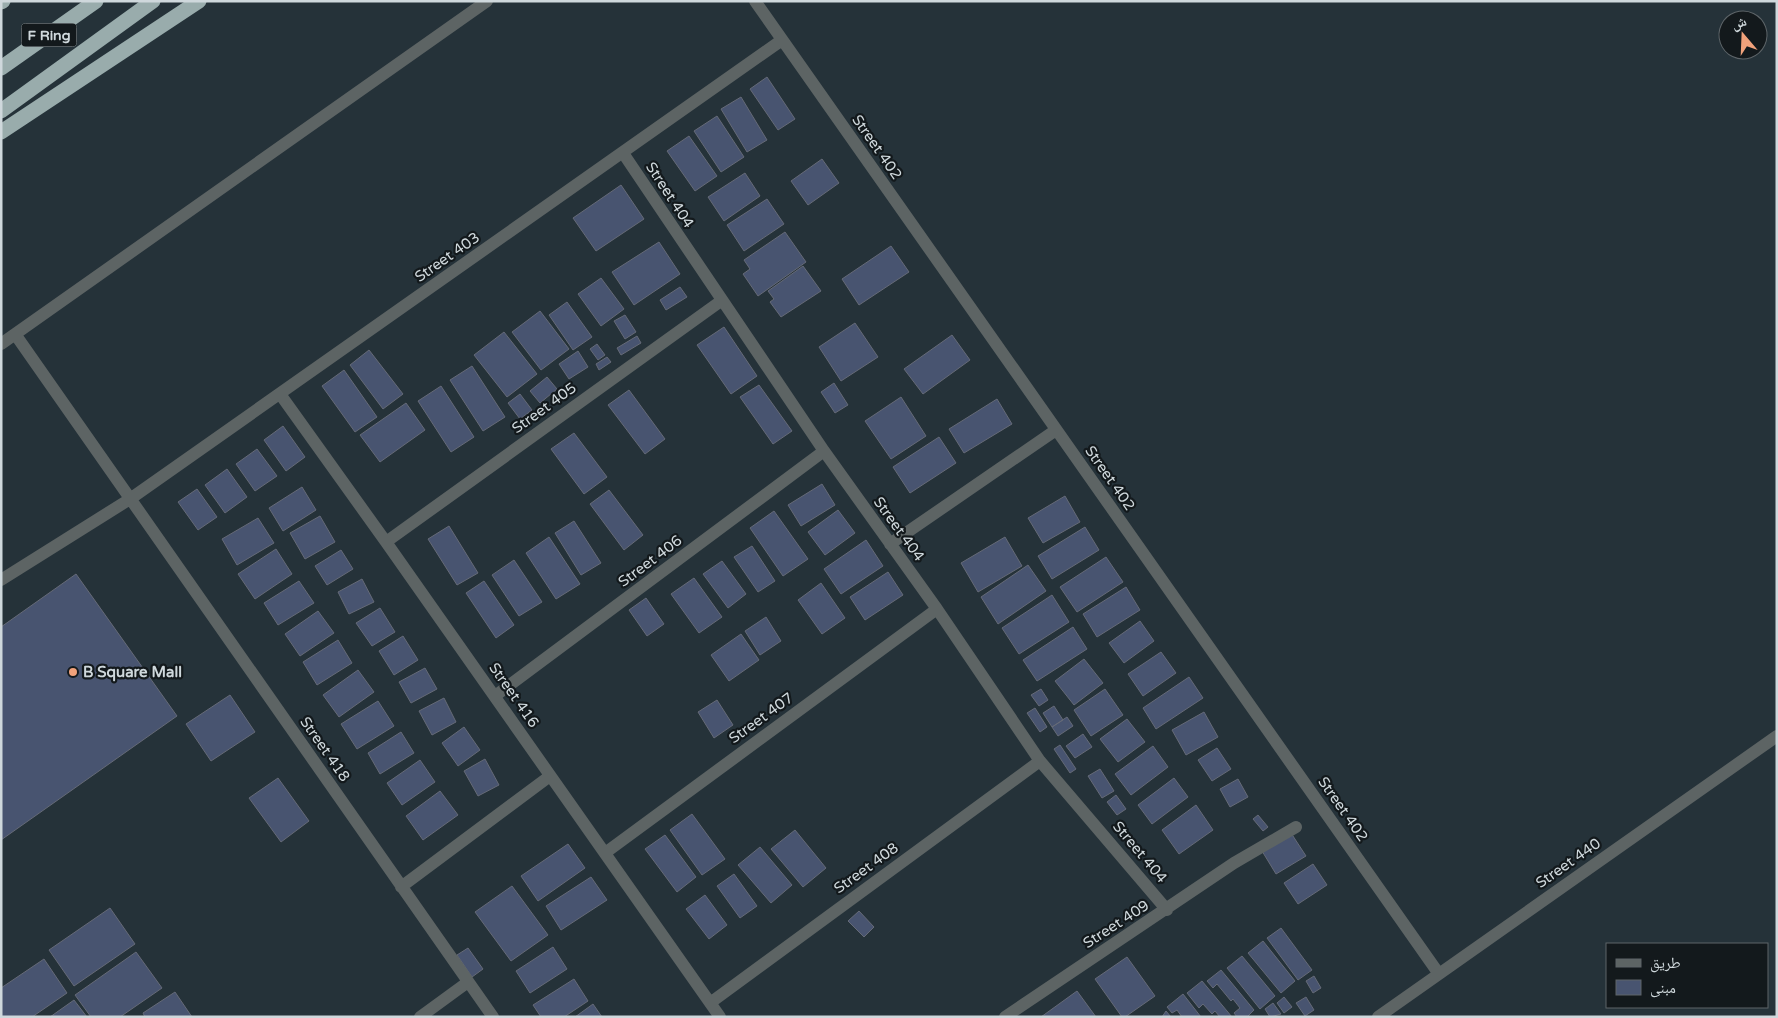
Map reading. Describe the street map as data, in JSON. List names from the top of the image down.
{
  "streets": {
    "highway": ["F Ring"],
    "street": [
      "Street 402",
      "Street 404",
      "Street 403",
      "Street 405",
      "Street 406",
      "Street 416",
      "Street 407",
      "Street 418",
      "Street 440",
      "Street 408",
      "Street 409"
    ]
  },
  "crossings": [
    ["Street 402", "Street 403"],
    ["Street 402", "Street 440"],
    ["Street 404", "Street 403"],
    ["Street 404", "Street 405"],
    ["Street 404", "Street 406"],
    ["Street 404", "Street 407"],
    ["Street 404", "Street 408"],
    ["Street 404", "Street 409"],
    ["Street 403", "Street 416"],
    ["Street 403", "Street 418"],
    ["Street 405", "Street 416"],
    ["Street 406", "Street 416"],
    ["Street 416", "Street 407"],
    ["Street 416", "Street 408"]
  ],
  "places": ["B Square Mall"],
  "legend": ["طريق", "مبنى"],
  "north": "top"
}
